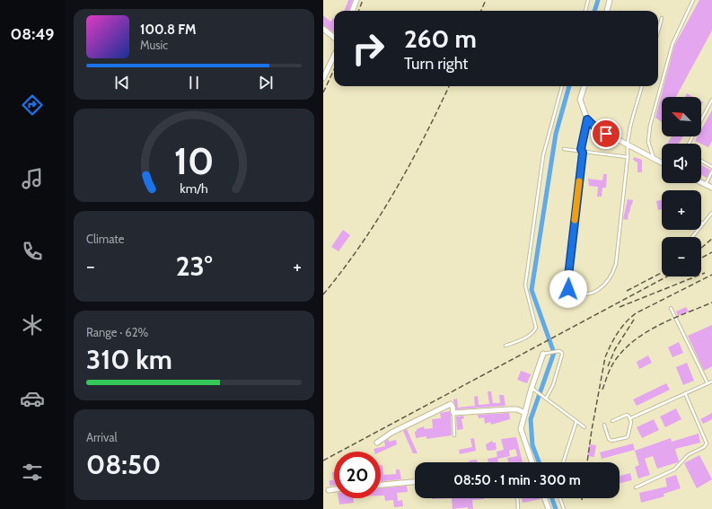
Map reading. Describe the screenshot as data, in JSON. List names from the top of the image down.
{
  "north": "top left",
  "page": {
    "tabs": "08:49",
    "turn": ["260 m", "Turn right"],
    "song": ["100.8 FM", "Music"],
    "map_buttons": ["+", "−"],
    "tile": [
      "Climate",
      ["Range · 62%", "310 km"],
      ["Arrival", "08:50"]
    ],
    "heat": ["−", "23°", "+"],
    "limit": "20",
    "trip": "08:50 · 1 min · 300 m",
    "gauge": ["10", "km/h"]
  }
}
